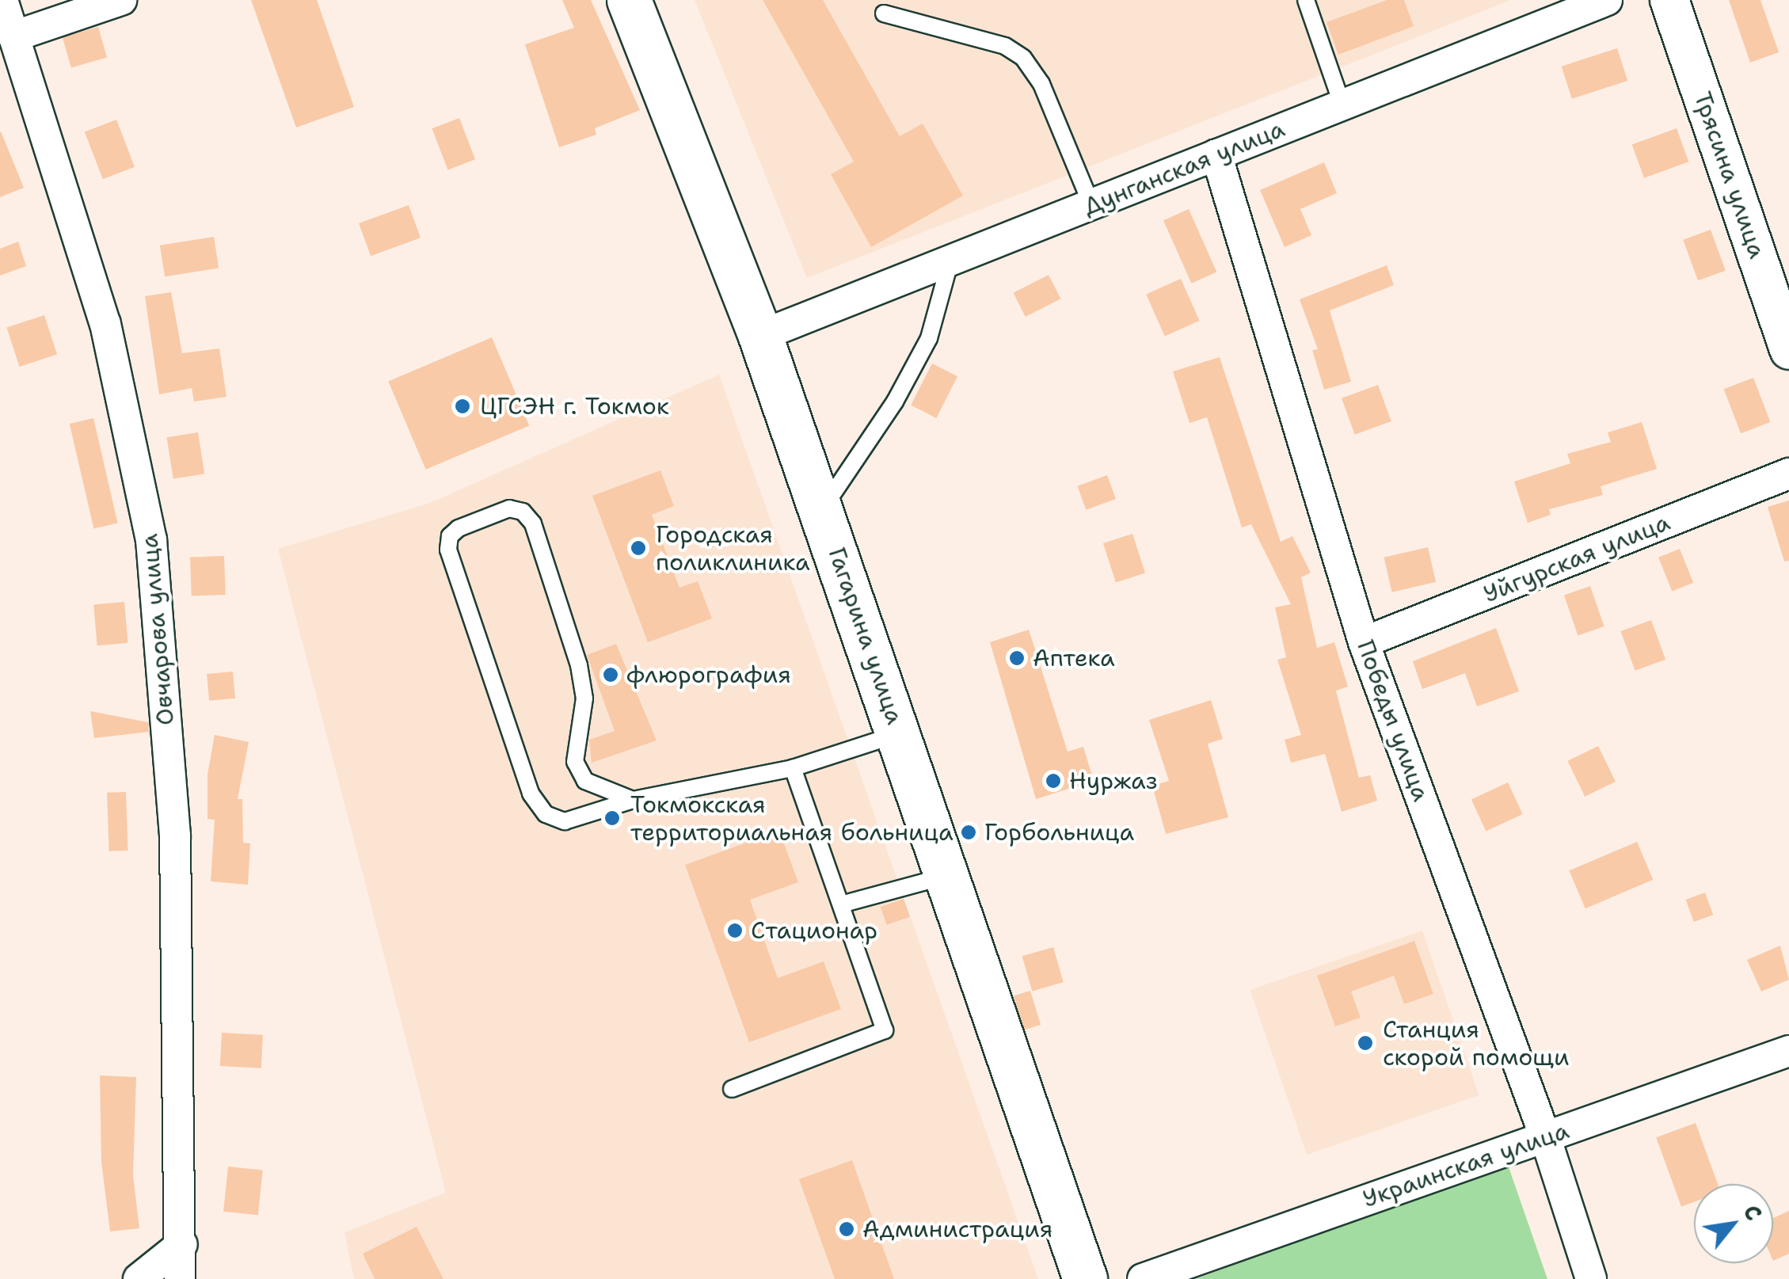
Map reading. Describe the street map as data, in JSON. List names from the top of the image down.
{
  "streets": {
    "main road": ["Гагарина улица"],
    "street": [
      "Дунганская улица",
      "Трясина улица",
      "Уйгурская улица",
      "Овчарова улица",
      "Победы улица",
      "Украинская улица"
    ]
  },
  "crossings": [
    ["Дунганская улица", "Гагарина улица"],
    ["Дунганская улица", "Победы улица"],
    ["Уйгурская улица", "Победы улица"],
    ["Победы улица", "Украинская улица"]
  ],
  "places": [
    "ЦГСЭН г. Токмок",
    "Городская поликлиника",
    "Аптека",
    "флюрография",
    "Нуржаз",
    "Токмокская территориальная больница",
    "Горбольница",
    "Cтационар",
    "Станция скорой помощи",
    "Администрация"
  ],
  "north": "top right"
}
